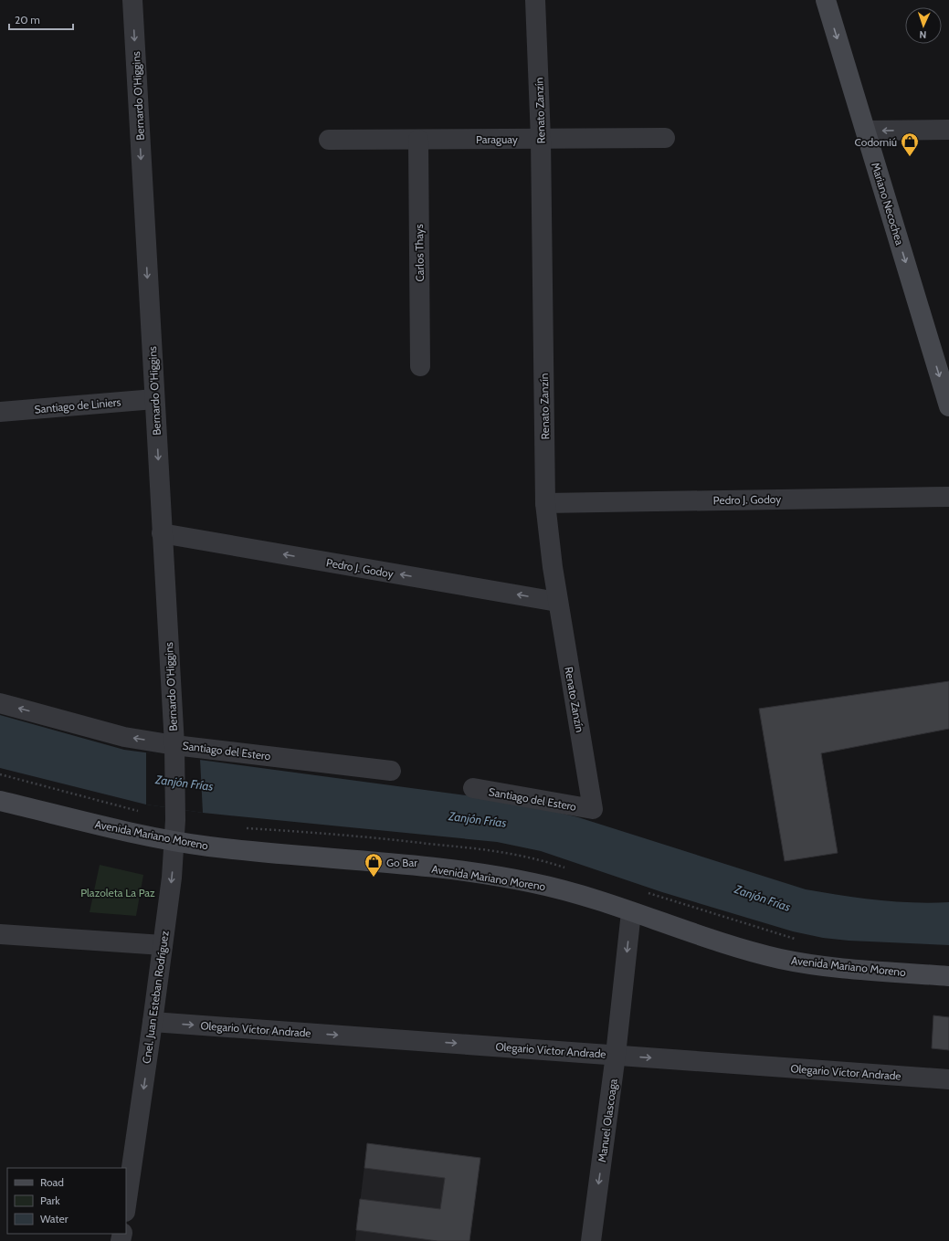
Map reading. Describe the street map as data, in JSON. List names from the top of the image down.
{
  "streets": {
    "main road": ["Mariano Necochea", "Avenida Mariano Moreno"],
    "street": [
      "Bernardo O'Higgins",
      "Renato Zanzín",
      "Paraguay",
      "Carlos Thays",
      "Santiago de Liniers",
      "Pedro J. Godoy",
      "Santiago del Estero",
      "Cnel. Juan Esteban Rodríguez",
      "Olegario Víctor Andrade",
      "Manuel Olascoaga"
    ]
  },
  "crossings": [
    ["Bernardo O'Higgins", "Santiago de Liniers"],
    ["Bernardo O'Higgins", "Pedro J. Godoy"],
    ["Bernardo O'Higgins", "Santiago del Estero"],
    ["Bernardo O'Higgins", "Cnel. Juan Esteban Rodríguez"],
    ["Renato Zanzín", "Paraguay"],
    ["Renato Zanzín", "Pedro J. Godoy"],
    ["Renato Zanzín", "Santiago del Estero"],
    ["Paraguay", "Carlos Thays"],
    ["Avenida Mariano Moreno", "Cnel. Juan Esteban Rodríguez"],
    ["Avenida Mariano Moreno", "Manuel Olascoaga"],
    ["Cnel. Juan Esteban Rodríguez", "Olegario Víctor Andrade"],
    ["Olegario Víctor Andrade", "Manuel Olascoaga"]
  ],
  "one_way": [
    "Bernardo O'Higgins",
    "Mariano Necochea",
    "Pedro J. Godoy",
    "Cnel. Juan Esteban Rodríguez",
    "Olegario Víctor Andrade",
    "Manuel Olascoaga"
  ],
  "water": ["Zanjón Frías"],
  "parks": ["Plazoleta La Paz"],
  "places": {
    "shop": ["Codorniú", "Go Bar"]
  },
  "legend": ["Road", "Park", "Water"],
  "scale_bar": "20 m",
  "north": "bottom"
}
